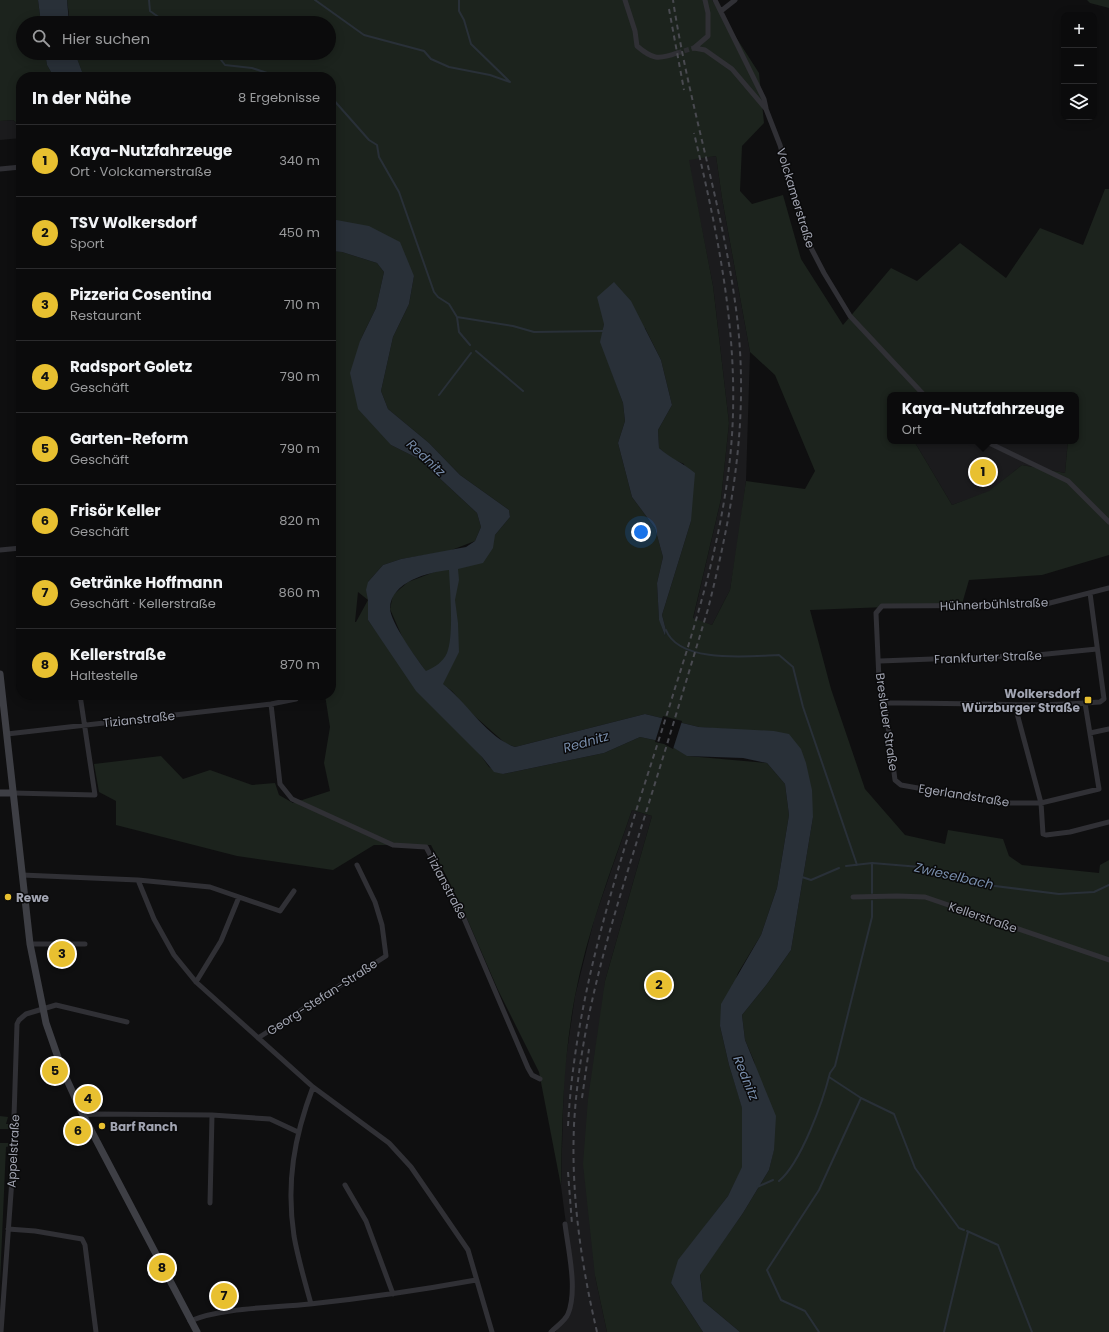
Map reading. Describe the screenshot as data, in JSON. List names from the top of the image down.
{
  "streets": {
    "street": [
      "Volckamerstraße",
      "Hühnerbühlstraße",
      "Frankfurter Straße",
      "Tizianstraße",
      "Breslauer Straße",
      "Egerlandstraße",
      "Kellerstraße",
      "Georg-Stefan-Straße",
      "Appelstraße"
    ]
  },
  "crossings": [
    ["Hühnerbühlstraße", "Breslauer Straße"],
    ["Frankfurter Straße", "Breslauer Straße"],
    ["Breslauer Straße", "Egerlandstraße"]
  ],
  "water": ["Rednitz", "Zwieselbach"],
  "places": {
    "transit": ["Wolkersdorf Würzburger Straße"],
    "other": ["Rewe", "Barf Ranch"]
  },
  "page": {
    "map_buttons": ["+", "−"],
    "search": "Hier suchen",
    "heading": ["In der Nähe", "8 Ergebnisse"],
    "list": [
      {
        "mark": "1",
        "name": "Kaya-Nutzfahrzeuge",
        "note": "Ort · Volckamerstraße",
        "value": "340 m"
      },
      {
        "mark": "2",
        "name": "TSV Wolkersdorf",
        "note": "Sport",
        "value": "450 m"
      },
      {
        "mark": "3",
        "name": "Pizzeria Cosentina",
        "note": "Restaurant",
        "value": "710 m"
      },
      {
        "mark": "4",
        "name": "Radsport Goletz",
        "note": "Geschäft",
        "value": "790 m"
      },
      {
        "mark": "5",
        "name": "Garten-Reform",
        "note": "Geschäft",
        "value": "790 m"
      },
      {
        "mark": "6",
        "name": "Frisör Keller",
        "note": "Geschäft",
        "value": "820 m"
      },
      {
        "mark": "7",
        "name": "Getränke Hoffmann",
        "note": "Geschäft · Kellerstraße",
        "value": "860 m"
      },
      {
        "mark": "8",
        "name": "Kellerstraße",
        "note": "Haltestelle",
        "value": "870 m"
      }
    ],
    "popup": ["Kaya-Nutzfahrzeuge", "Ort"],
    "pins": [
      "1",
      "3",
      "2",
      "5",
      "4",
      "6",
      "8",
      "7"
    ]
  }
}
